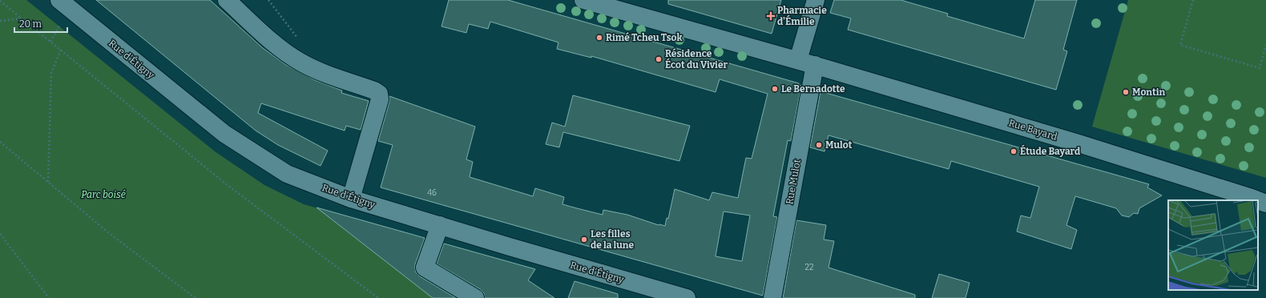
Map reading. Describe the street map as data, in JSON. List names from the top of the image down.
{
  "streets": {
    "street": ["Rue d'Étigny", "Rue Bayard", "Rue Mulot"]
  },
  "crossings": [
    ["Rue Bayard", "Rue Mulot"]
  ],
  "parks": ["Parc boisé"],
  "places": {
    "health": ["Pharmacie d'Émilie"],
    "other": [
      "Rimé Tcheu Tsok",
      "Résidence Écot du Vivier",
      "Le Bernadotte",
      "Montin",
      "Mulot",
      "Étude Bayard",
      "Les filles de la lune"
    ]
  },
  "house_numbers": ["46", "22"],
  "scale_bar": "20 m"
}
